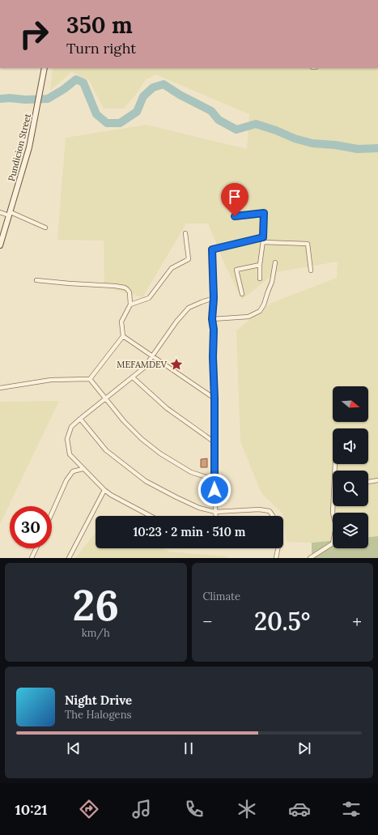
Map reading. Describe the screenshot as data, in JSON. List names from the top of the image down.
{
  "streets": {
    "main road": ["Pundicion Street"]
  },
  "places": {
    "place": ["MEFAMDEV"]
  },
  "north": "right",
  "page": {
    "turn": ["350 m", "Turn right"],
    "limit": "30",
    "trip": "10:23 · 2 min · 510 m",
    "tile": [
      ["26", "km/h"],
      "Climate"
    ],
    "heat": ["−", "20.5°", "+"],
    "song": ["Night Drive", "The Halogens"],
    "tabs": "10:21"
  }
}
